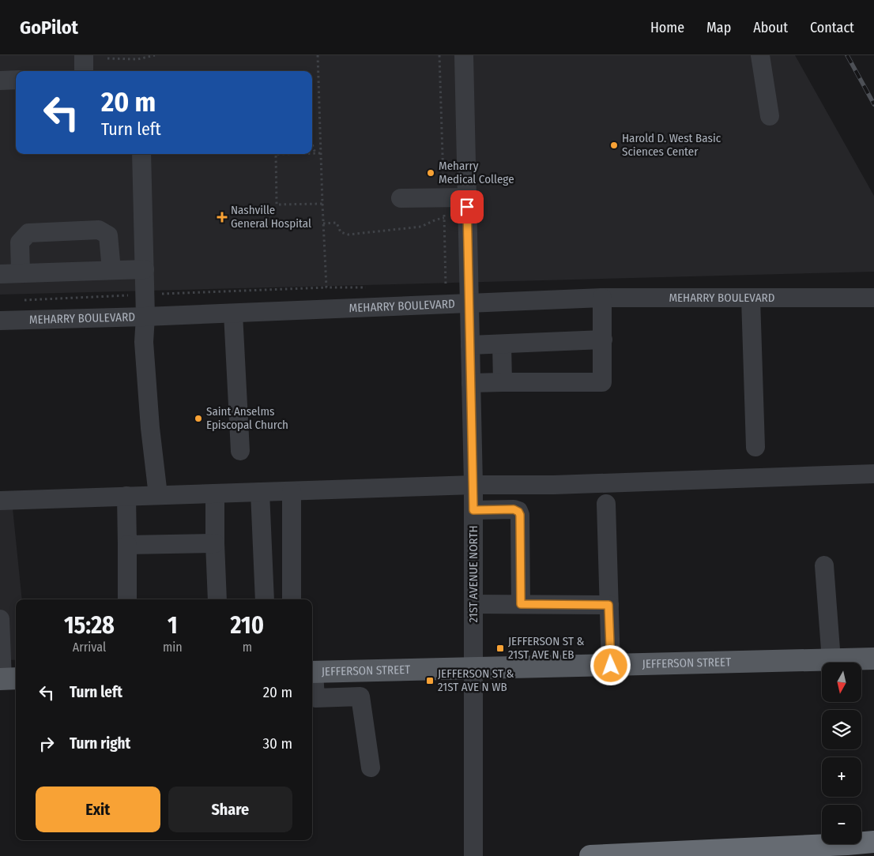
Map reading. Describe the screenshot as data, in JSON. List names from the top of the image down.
{
  "streets": {
    "main road": ["JEFFERSON STREET"],
    "street": ["MEHARRY BOULEVARD", "21ST AVENUE NORTH"]
  },
  "crossings": [
    ["MEHARRY BOULEVARD", "21ST AVENUE NORTH"],
    ["21ST AVENUE NORTH", "JEFFERSON STREET"]
  ],
  "places": {
    "other": ["Harold D. West Basic Sciences Center", "Meharry Medical College", "Saint Anselms Episcopal Church"],
    "health": ["Nashville General Hospital"],
    "transit": ["JEFFERSON ST & 21ST AVE N EB", "JEFFERSON ST & 21ST AVE N WB"]
  },
  "north": "bottom",
  "page": {
    "header": "GoPilot",
    "nav": [
      "Home",
      "Map",
      "About",
      "Contact"
    ],
    "turn": ["20 m", "Turn left"],
    "eta": [
      "15:28",
      "Arrival",
      "1",
      "min",
      "210",
      "m"
    ],
    "map_buttons": ["+", "−"],
    "list": [
      {
        "name": "Turn left",
        "value": "20 m"
      },
      {
        "name": "Turn right",
        "value": "30 m"
      }
    ],
    "buttons": ["Exit", "Share"]
  }
}
